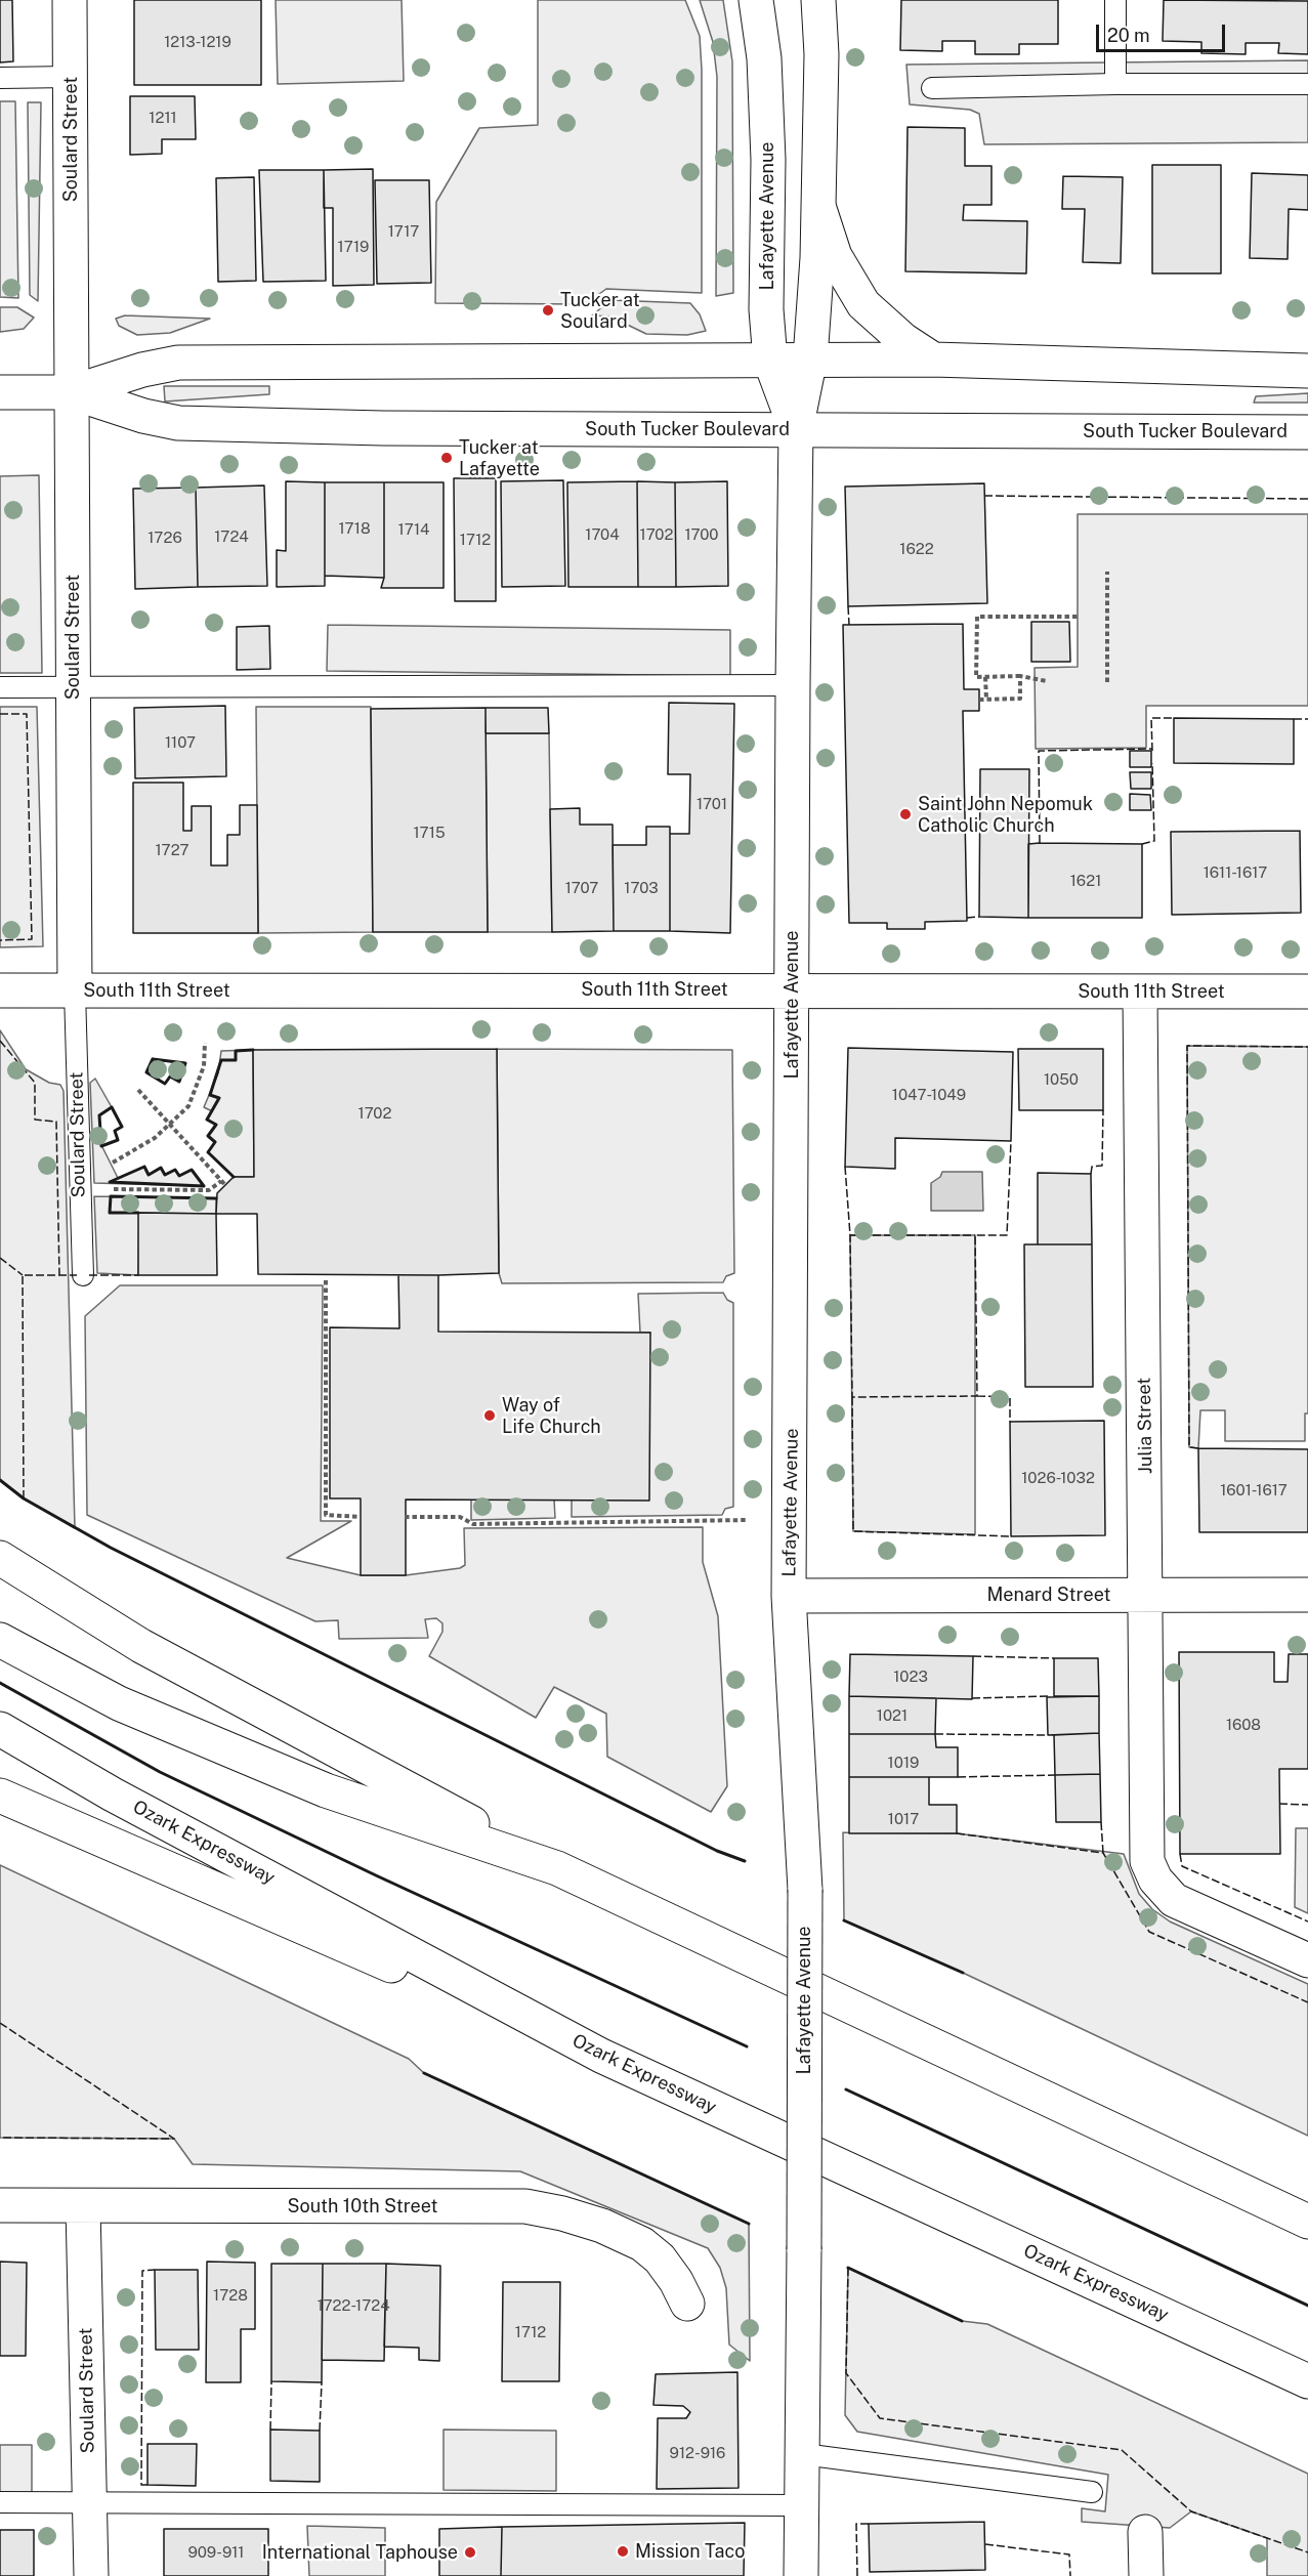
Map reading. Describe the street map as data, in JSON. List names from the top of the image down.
{
  "streets": {
    "main road": [
      "Soulard Street",
      "Lafayette Avenue",
      "South Tucker Boulevard",
      "South 11th Street",
      "Julia Street",
      "Menard Street",
      "Ozark Expressway",
      "South 10th Street"
    ]
  },
  "crossings": [
    ["Soulard Street", "South Tucker Boulevard"],
    ["Soulard Street", "South 11th Street"],
    ["Soulard Street", "South 10th Street"],
    ["Lafayette Avenue", "South Tucker Boulevard"],
    ["Lafayette Avenue", "South 11th Street"],
    ["Lafayette Avenue", "Menard Street"],
    ["South 11th Street", "Julia Street"],
    ["Julia Street", "Menard Street"]
  ],
  "places": [
    "Tucker at Soulard",
    "Tucker at Lafayette",
    "Saint John Nepomuk Catholic Church",
    "Way of Life Church",
    "Mission Taco",
    "International Taphouse"
  ],
  "house_numbers": [
    "1213-1219",
    "1211",
    "1717",
    "1719",
    "1718",
    "1714",
    "1704",
    "1702",
    "1700",
    "1724",
    "1726",
    "1712",
    "1622",
    "1107",
    "1701",
    "1715",
    "1727",
    "1611-1617",
    "1621",
    "1707",
    "1703",
    "1050",
    "1047-1049",
    "1702",
    "1026-1032",
    "1601-1617",
    "1023",
    "1021",
    "1608",
    "1019",
    "1017",
    "1728",
    "1722-1724",
    "1712",
    "912-916",
    "909-911"
  ],
  "scale_bar": "20 m"
}
